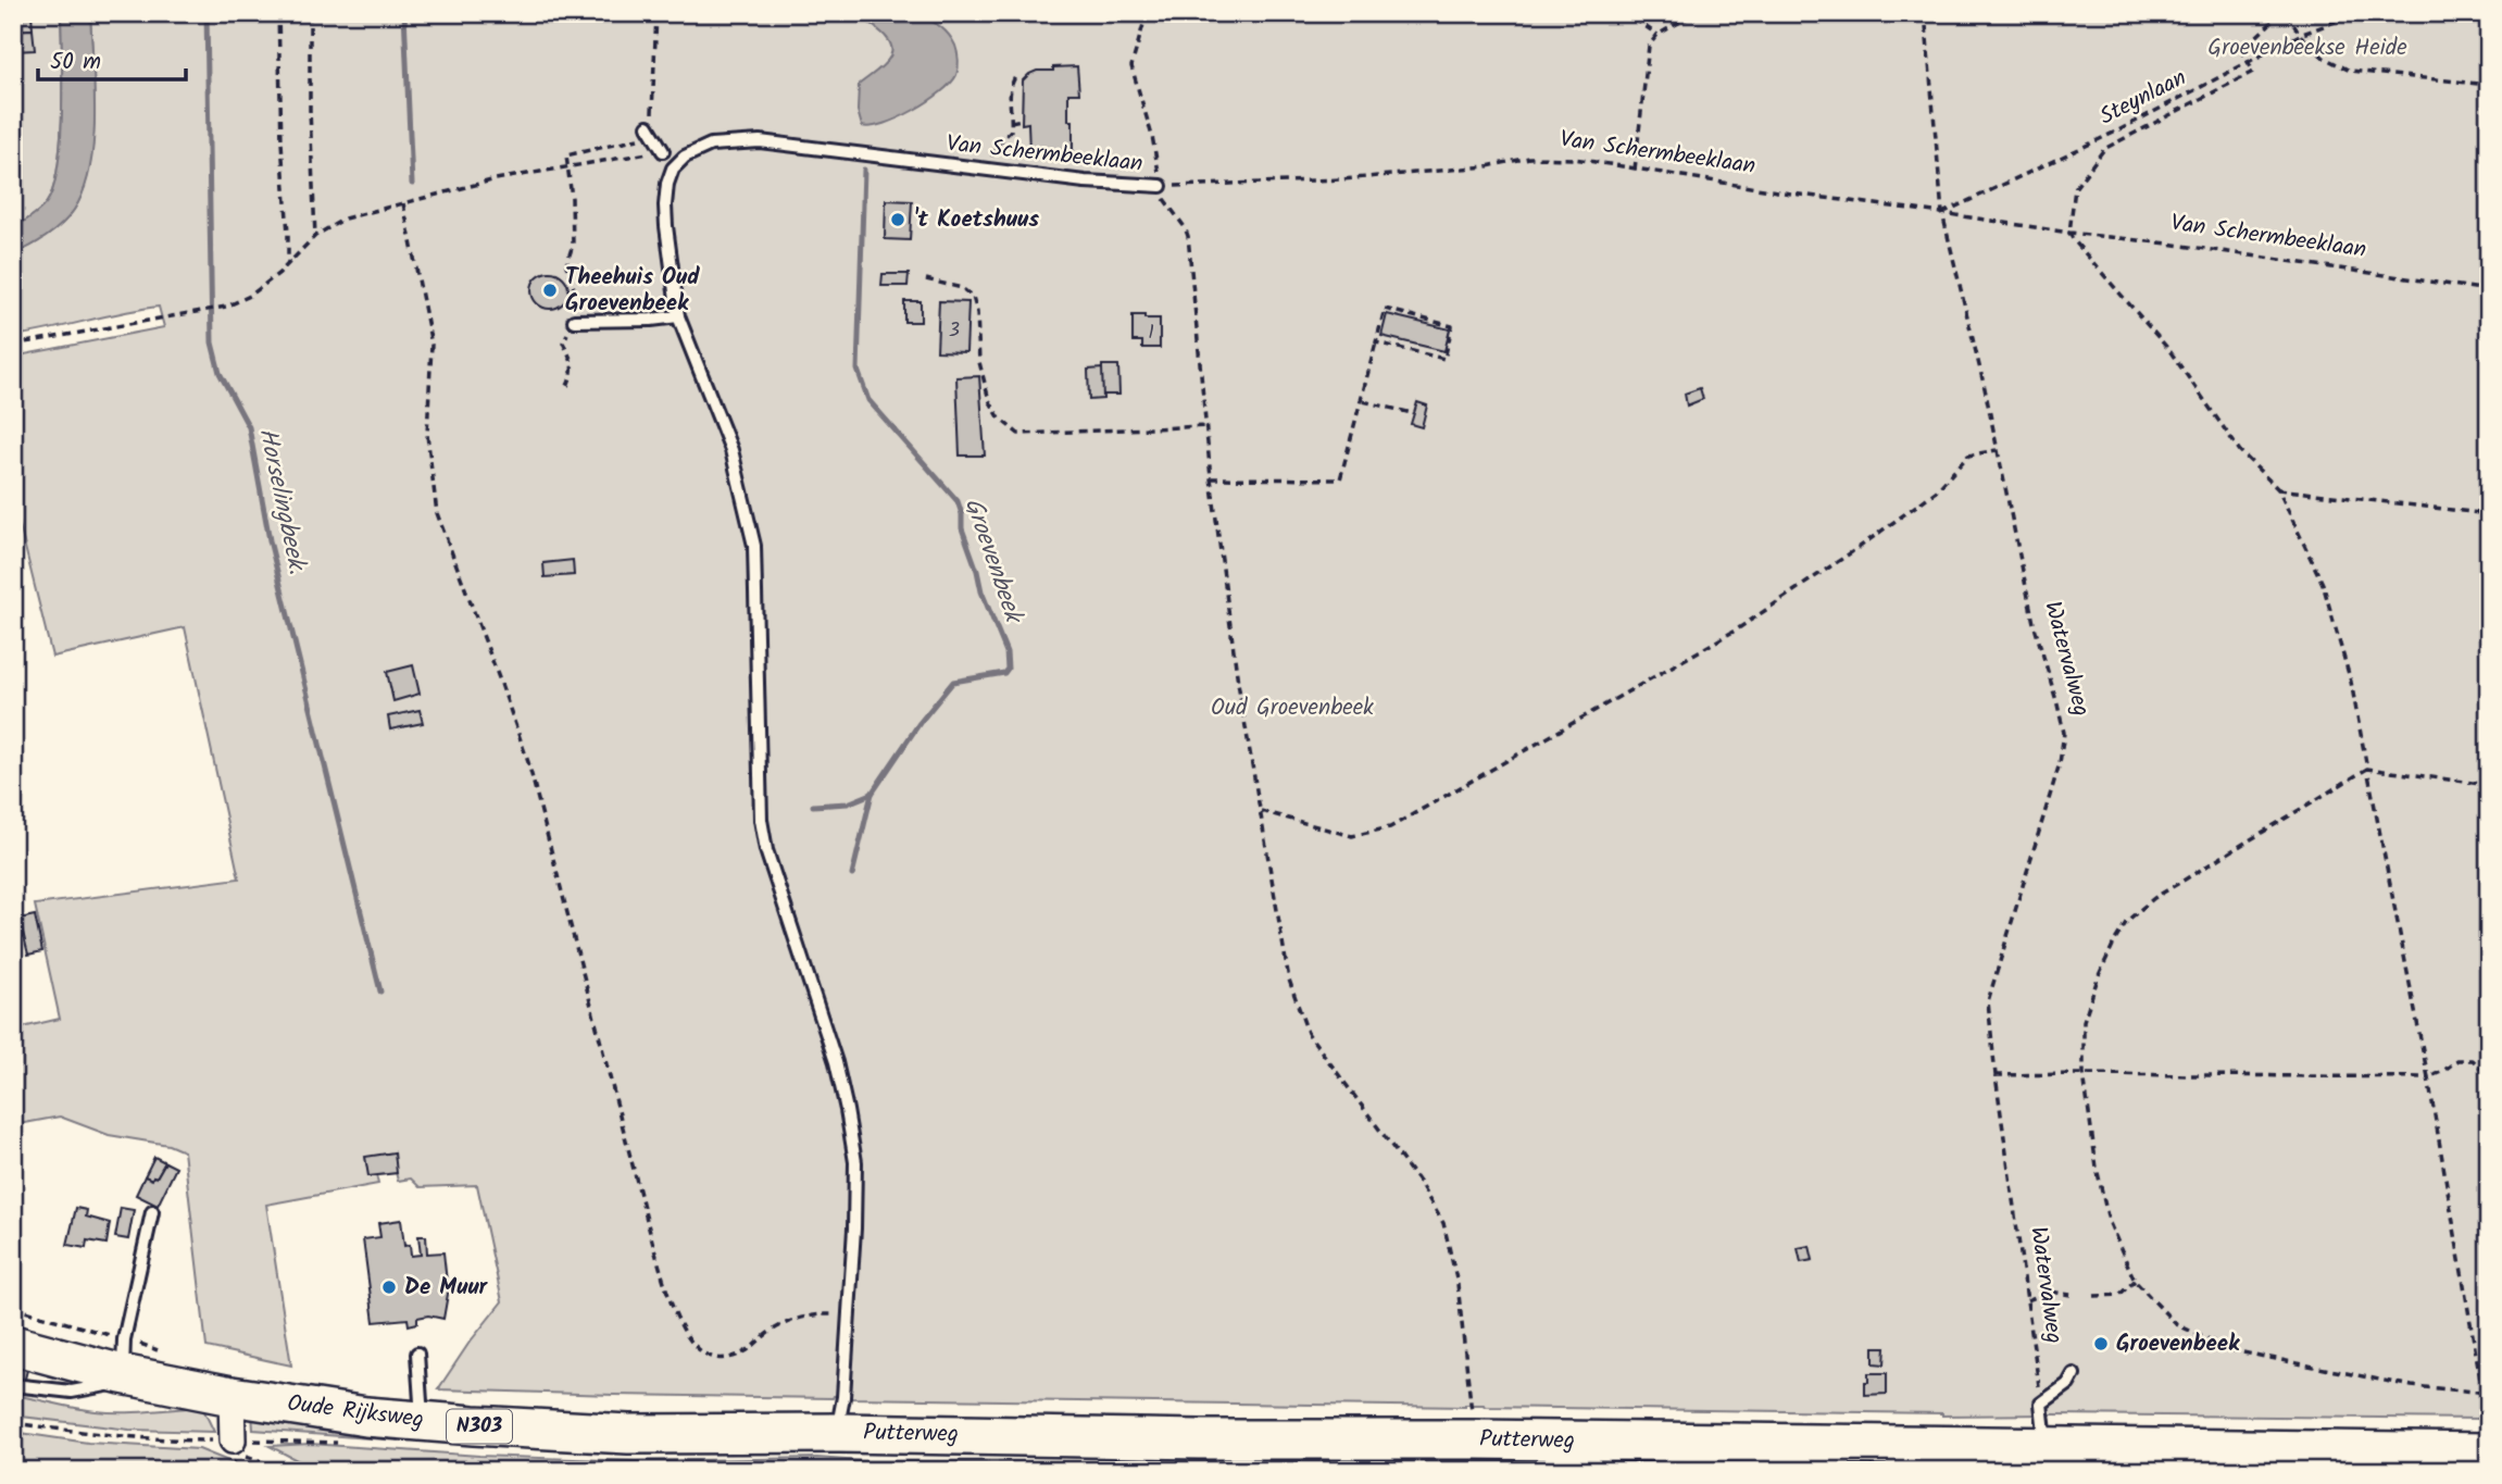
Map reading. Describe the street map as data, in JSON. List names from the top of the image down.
{
  "streets": {
    "main road": ["Oude Rijksweg", "N303", "Putterweg"],
    "lane": ["Van Schermbeeklaan"],
    "path": ["Steynlaan", "Watervalweg"]
  },
  "crossings": [
    ["Steynlaan", "Van Schermbeeklaan"],
    ["Steynlaan", "Watervalweg"],
    ["Van Schermbeeklaan", "Watervalweg"],
    ["Oude Rijksweg", "Putterweg"]
  ],
  "water": ["Horselingbeek.", "Groevenbeek"],
  "parks": ["Groevenbeekse Heide", "Oud Groevenbeek"],
  "places": [
    "'t Koetshuus",
    "Theehuis Oud Groevenbeek",
    "De Muur",
    "Groevenbeek"
  ],
  "house_numbers": ["3", "1"],
  "scale_bar": "50 m"
}
